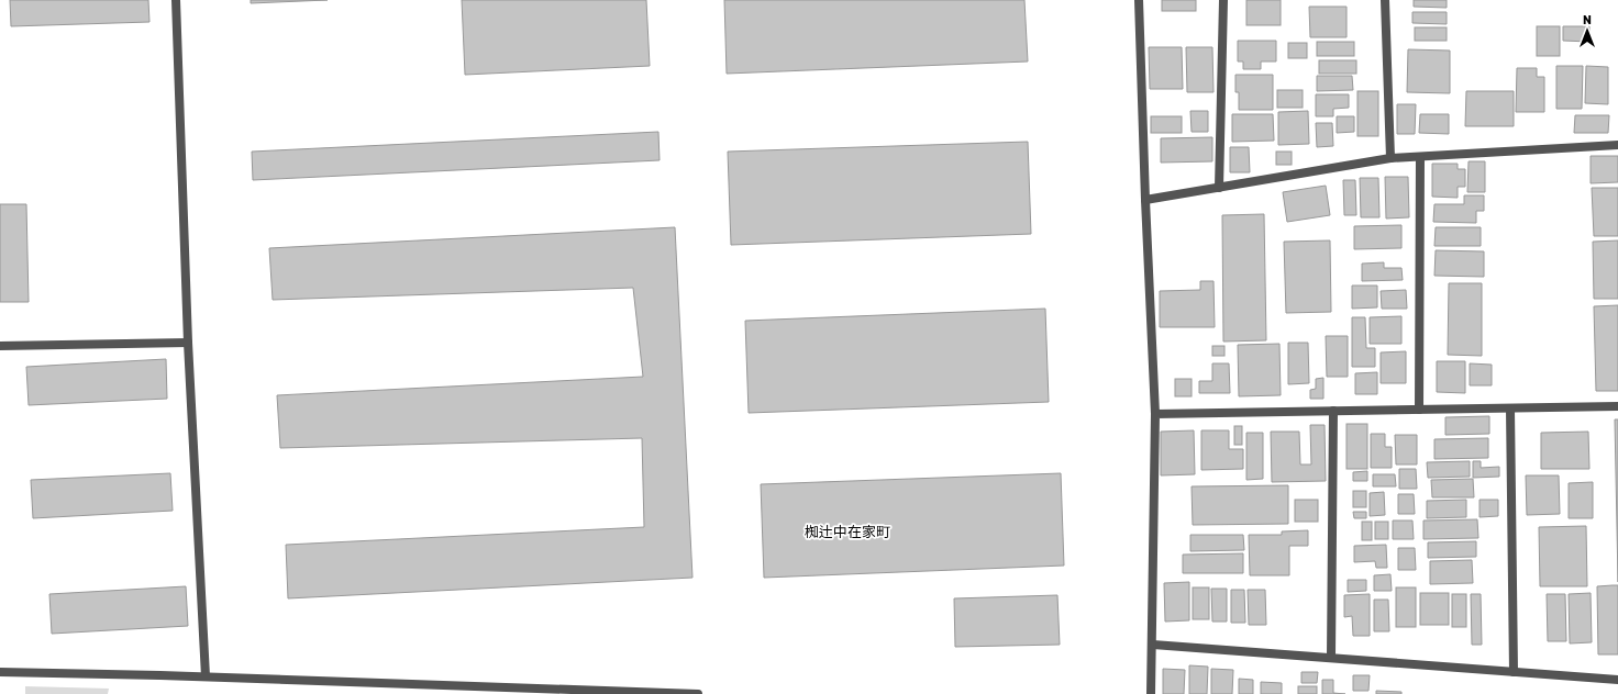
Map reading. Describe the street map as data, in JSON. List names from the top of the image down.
{
  "districts": ["椥辻中在家町"],
  "north": "top"
}
